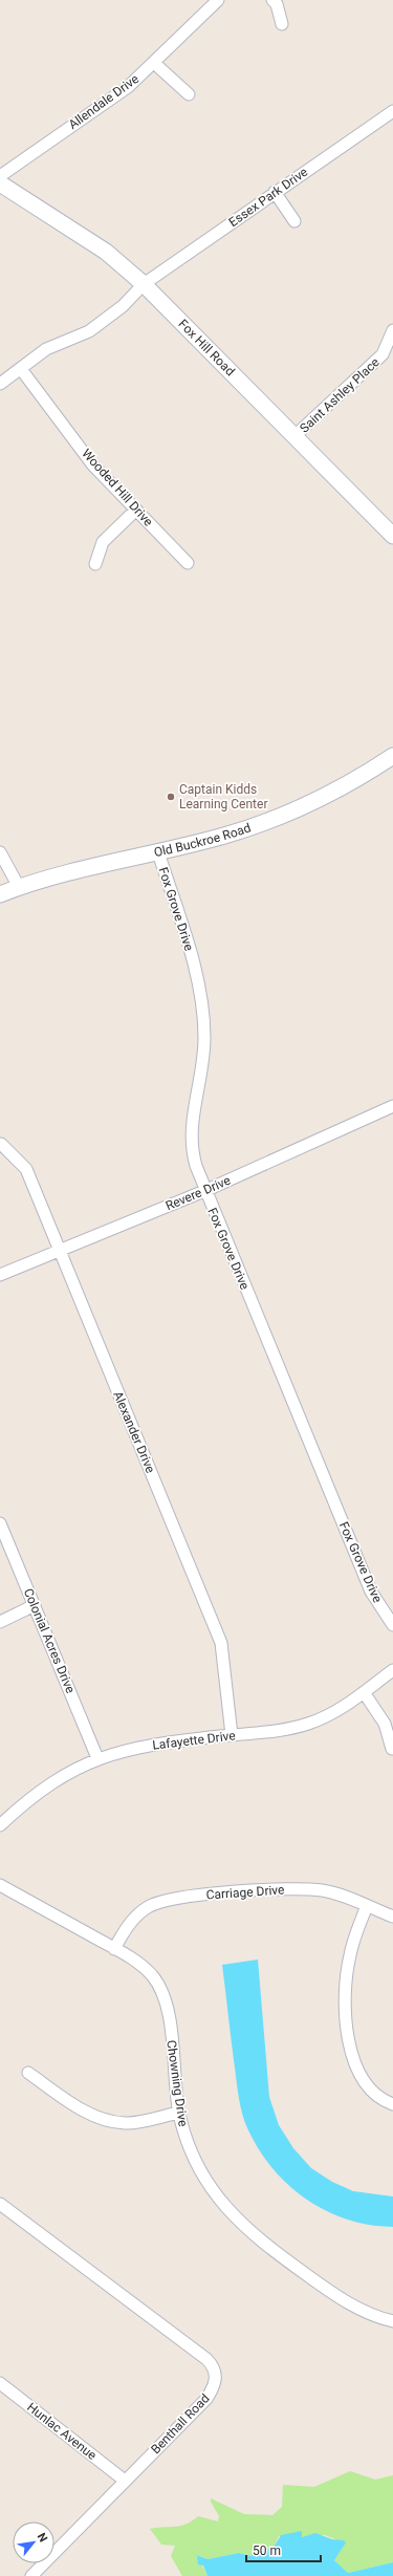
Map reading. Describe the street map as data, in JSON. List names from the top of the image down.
{
  "streets": {
    "main road": ["Fox Hill Road", "Old Buckroe Road"],
    "street": [
      "Allendale Drive",
      "Essex Park Drive",
      "Saint Ashley Place",
      "Wooded Hill Drive",
      "Fox Grove Drive",
      "Revere Drive",
      "Alexander Drive",
      "Colonial Acres Drive",
      "Lafayette Drive",
      "Carriage Drive",
      "Chowning Drive",
      "Benthall Road",
      "Hunlac Avenue"
    ]
  },
  "crossings": [
    ["Essex Park Drive", "Fox Hill Road"],
    ["Essex Park Drive", "Wooded Hill Drive"],
    ["Fox Hill Road", "Saint Ashley Place"],
    ["Old Buckroe Road", "Fox Grove Drive"],
    ["Fox Grove Drive", "Revere Drive"],
    ["Revere Drive", "Alexander Drive"],
    ["Alexander Drive", "Lafayette Drive"],
    ["Colonial Acres Drive", "Lafayette Drive"],
    ["Carriage Drive", "Chowning Drive"],
    ["Benthall Road", "Hunlac Avenue"]
  ],
  "places": ["Captain Kidds Learning Center"],
  "scale_bar": "50 m",
  "north": "top right"
}
